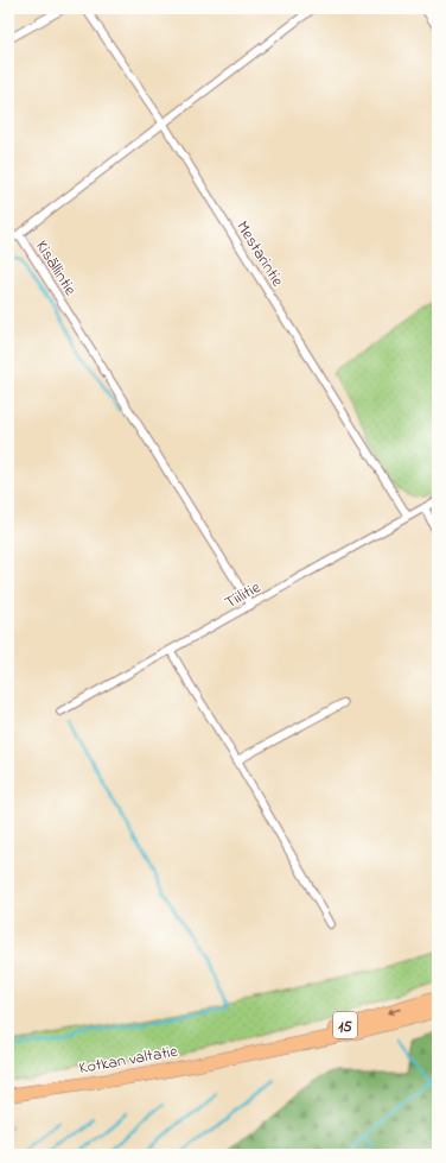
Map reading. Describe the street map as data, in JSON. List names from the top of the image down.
{
  "streets": {
    "highway": ["15", "Kotkan valtatie"],
    "street": ["Mestarintie", "Kisällintie", "Tiilitie"]
  },
  "crossings": [
    ["Mestarintie", "Kisällintie"],
    ["Mestarintie", "Tiilitie"],
    ["Kisällintie", "Tiilitie"]
  ]
}
